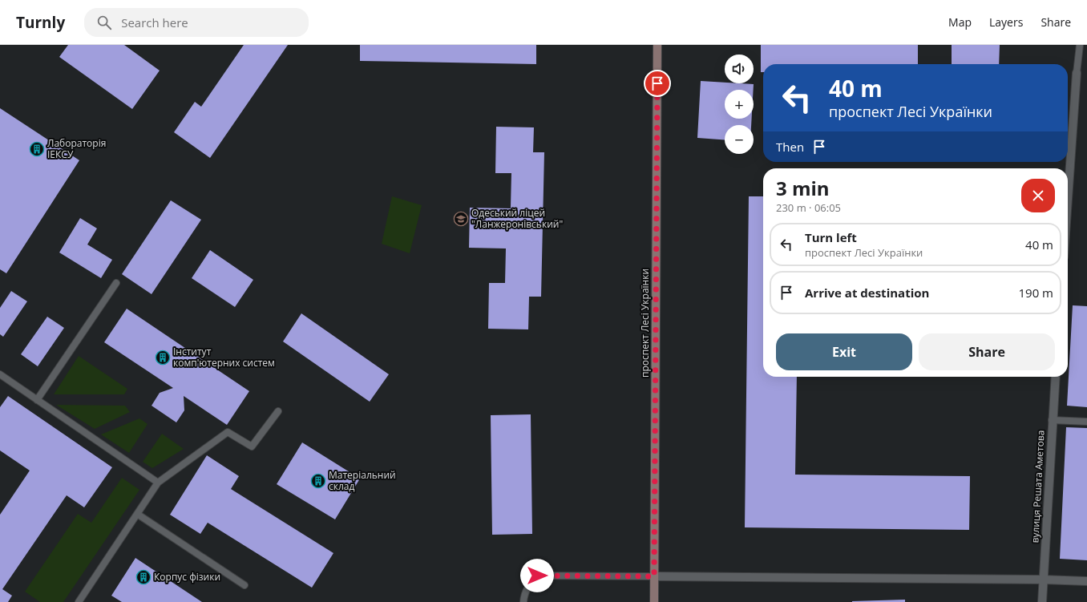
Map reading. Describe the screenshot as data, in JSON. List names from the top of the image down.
{
  "streets": {
    "street": ["проспект Лесі Українки", "вулиця Решата Аметова"]
  },
  "places": {
    "building": [
      "Лабораторія ІЕКСУ",
      "Інститут комп'ютерних систем",
      "Матеріальний склад",
      "Корпус фізики"
    ],
    "school or university": ["Одеський ліцей \"Ланжеронівський\""]
  },
  "page": {
    "header": "Turnly",
    "search": "Search here",
    "nav": ["Map", "Layers", "Share"],
    "map_buttons": ["+", "−"],
    "turn": ["40 m", "проспект Лесі Українки"],
    "then": "Then",
    "heading": ["3 min", "230 m · 06:05"],
    "list": [
      {
        "name": "Turn left",
        "note": "проспект Лесі Українки",
        "value": "40 m"
      },
      {
        "name": "Arrive at destination",
        "value": "190 m"
      }
    ],
    "buttons": ["Exit", "Share"]
  }
}
